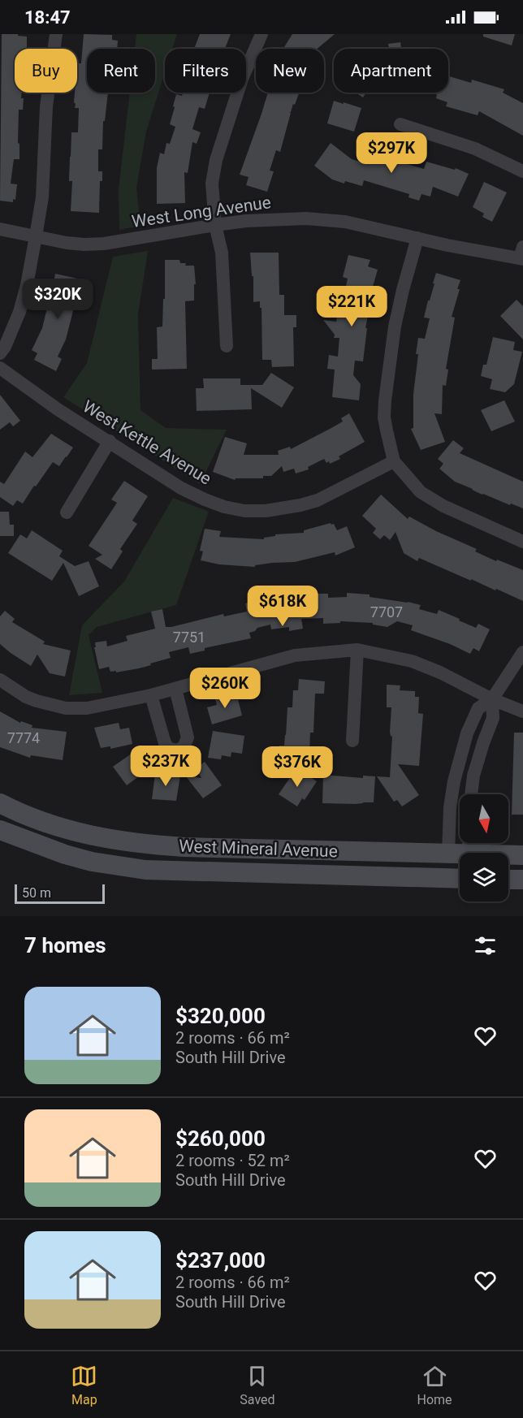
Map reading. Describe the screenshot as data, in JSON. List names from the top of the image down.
{
  "streets": {
    "main road": ["West Mineral Avenue"],
    "street": ["West Long Avenue", "West Kettle Avenue"]
  },
  "house_numbers": ["7707", "7751", "7774"],
  "scale_bar": "50 m",
  "north": "bottom",
  "page": {
    "status": "18:47",
    "chip": [
      "Buy",
      "Rent",
      "Filters",
      "New",
      "Apartment"
    ],
    "price": [
      "$297K",
      "$320K",
      "$221K",
      "$618K",
      "$260K",
      "$237K",
      "$376K"
    ],
    "scale": "50 m",
    "heading": "7 homes",
    "list": [
      {
        "name": "$320,000",
        "note": "2 rooms · 66 m² · South Hill Drive"
      },
      {
        "name": "$260,000",
        "note": "2 rooms · 52 m² · South Hill Drive"
      },
      {
        "name": "$237,000",
        "note": "2 rooms · 66 m² · South Hill Drive"
      }
    ],
    "tabs": ["Map", "Saved", "Home"]
  }
}
